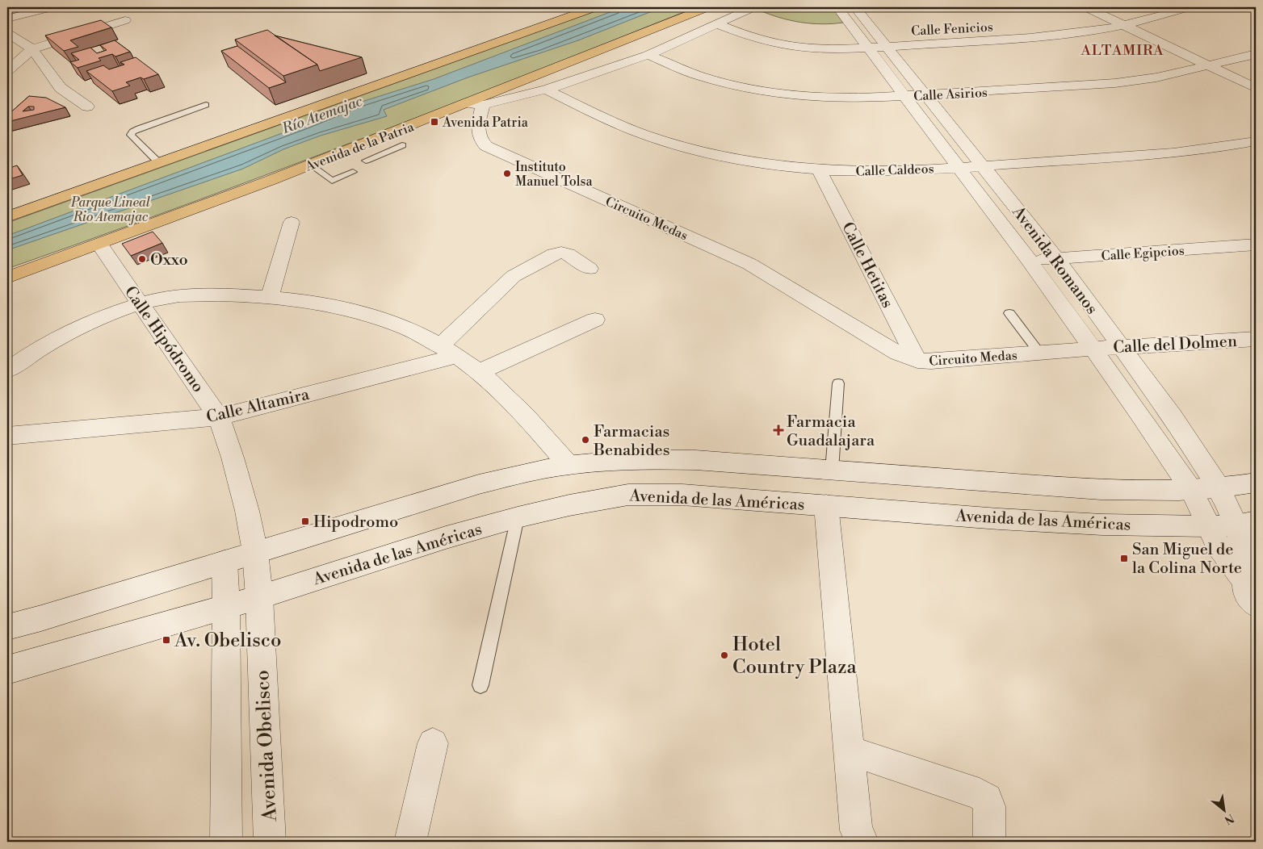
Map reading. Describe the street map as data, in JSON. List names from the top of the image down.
{
  "streets": {
    "main road": ["Avenida de la Patria"],
    "street": [
      "Calle Fenicios",
      "Calle Asirios",
      "Calle Caldeos",
      "Circuito Medas",
      "Calle Egipcios",
      "Avenida Romanos",
      "Calle Hetitas",
      "Calle Hipódromo",
      "Calle del Dolmen",
      "Calle Altamira",
      "Avenida de las Américas",
      "Avenida Obelisco"
    ]
  },
  "crossings": [
    ["Calle Fenicios", "Avenida Romanos"],
    ["Calle Asirios", "Avenida Romanos"],
    ["Avenida de la Patria", "Circuito Medas"],
    ["Avenida de la Patria", "Calle Hipódromo"],
    ["Calle Caldeos", "Avenida Romanos"],
    ["Calle Caldeos", "Calle Hetitas"],
    ["Circuito Medas", "Avenida Romanos"],
    ["Circuito Medas", "Calle Hetitas"],
    ["Circuito Medas", "Calle del Dolmen"],
    ["Calle Egipcios", "Avenida Romanos"],
    ["Avenida Romanos", "Calle del Dolmen"],
    ["Avenida Romanos", "Avenida de las Américas"],
    ["Calle Hipódromo", "Calle Altamira"],
    ["Calle Hipódromo", "Avenida de las Américas"],
    ["Calle Hipódromo", "Avenida Obelisco"],
    ["Avenida de las Américas", "Avenida Obelisco"]
  ],
  "districts": ["ALTAMIRA"],
  "water": ["Río Atemajac"],
  "parks": ["Parque Lineal Rio Atemajac"],
  "places": {
    "transit": [
      "Avenida Patria",
      "Hipodromo",
      "San Miguel de la Colina Norte",
      "Av. Obelisco"
    ],
    "other": [
      "Instituto Manuel Tolsa",
      "Oxxo",
      "Farmacias Benabides",
      "Hotel Country Plaza"
    ],
    "health": ["Farmacia Guadalajara"]
  },
  "north": "bottom right"
}
